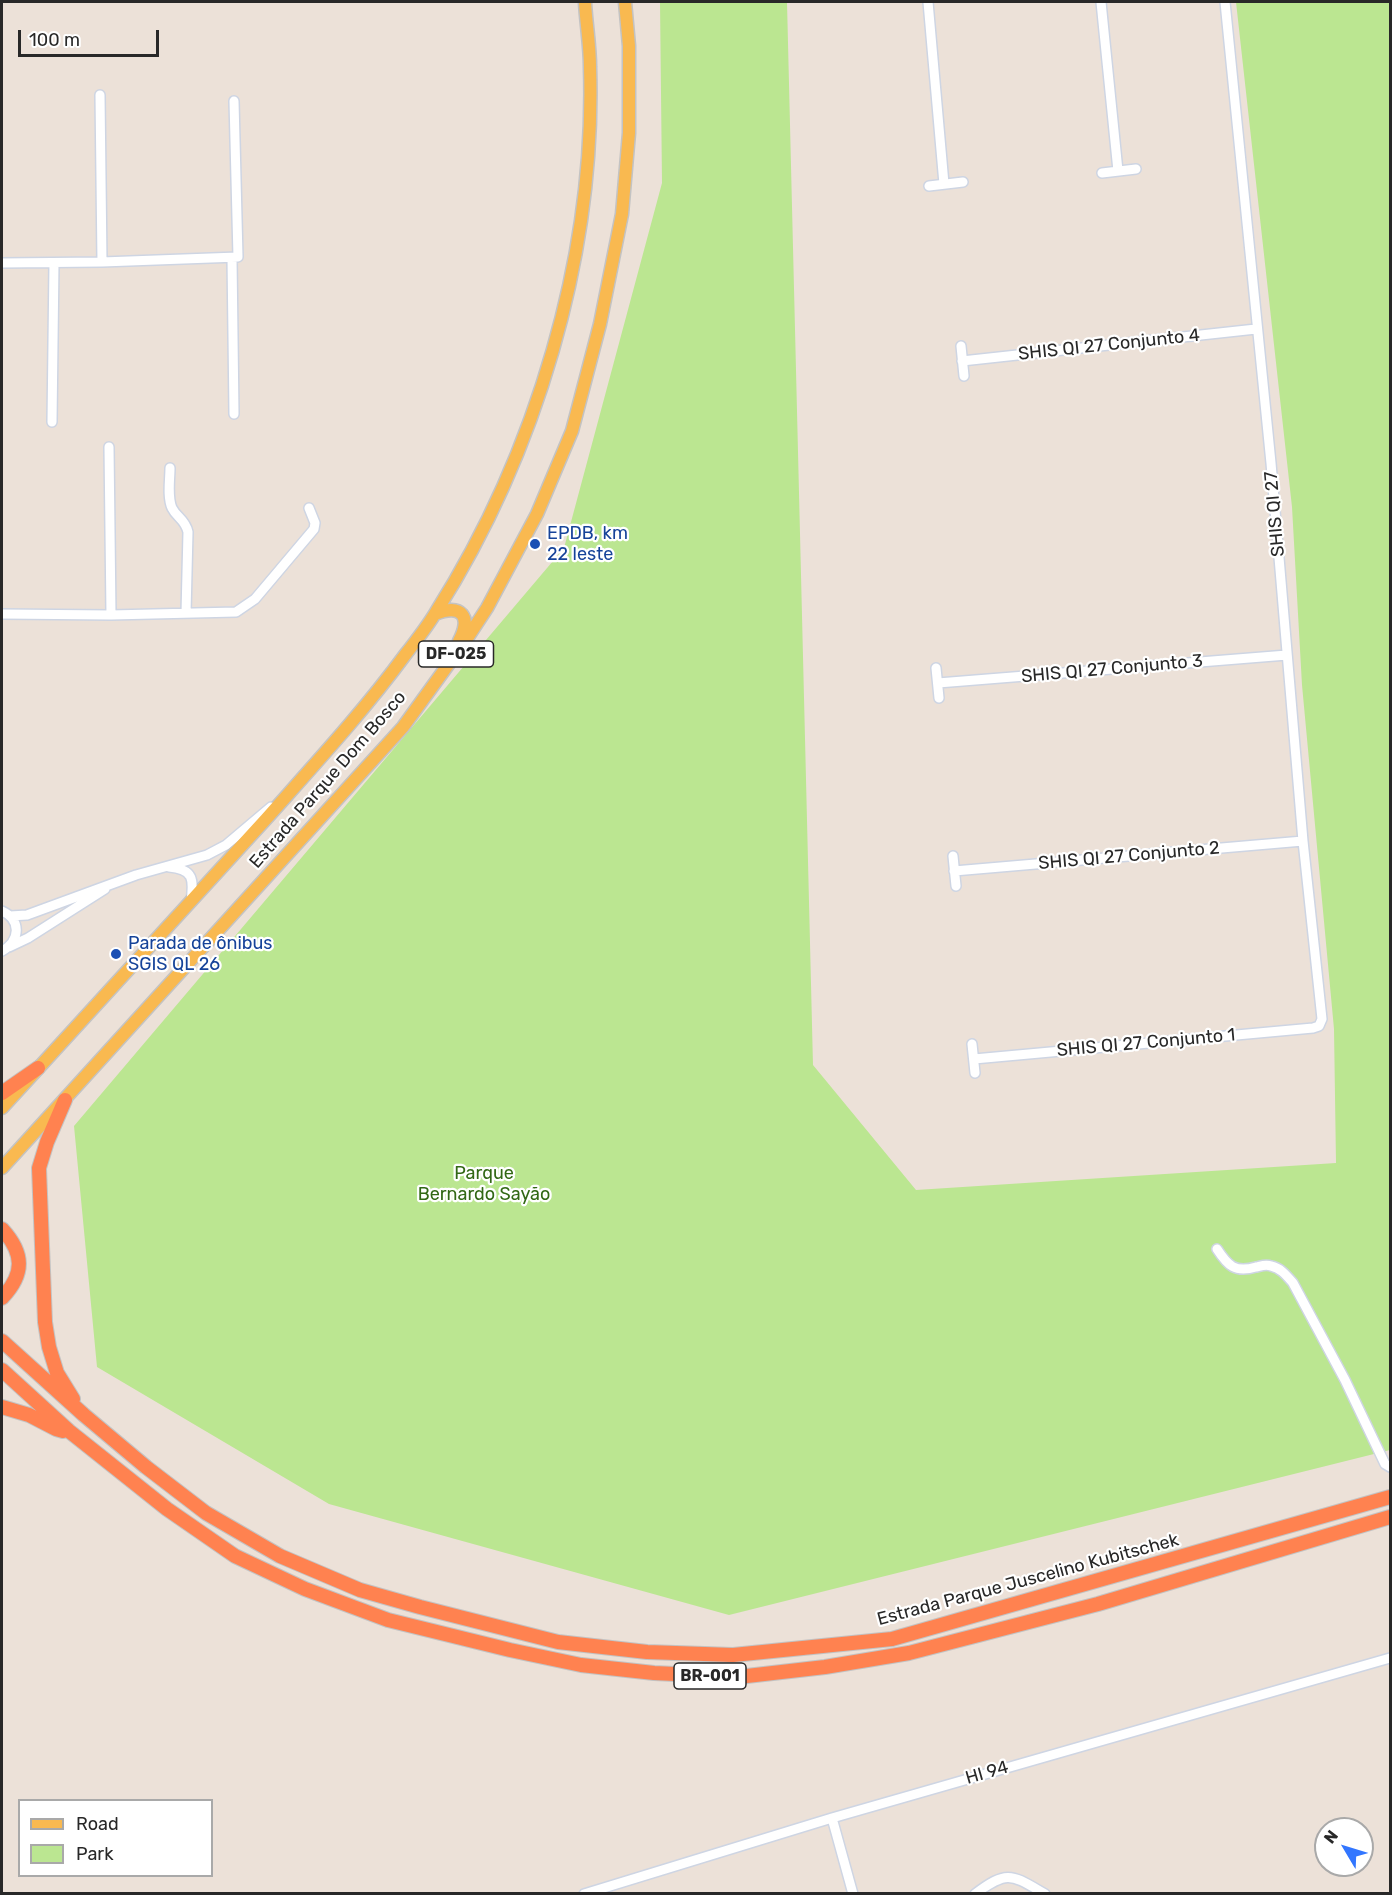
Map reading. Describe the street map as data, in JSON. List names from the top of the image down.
{
  "streets": {
    "highway": ["Estrada Parque Juscelino Kubitschek", "BR-001"],
    "main road": ["DF-025", "Estrada Parque Dom Bosco"],
    "street": [
      "SHIS QI 27 Conjunto 4",
      "SHIS QI 27",
      "SHIS QI 27 Conjunto 3",
      "SHIS QI 27 Conjunto 2",
      "SHIS QI 27 Conjunto 1",
      "HI 94"
    ]
  },
  "crossings": [
    ["SHIS QI 27 Conjunto 4", "SHIS QI 27"],
    ["SHIS QI 27", "SHIS QI 27 Conjunto 3"],
    ["SHIS QI 27", "SHIS QI 27 Conjunto 2"],
    ["SHIS QI 27", "SHIS QI 27 Conjunto 1"]
  ],
  "parks": ["Parque Bernardo Sayão"],
  "places": ["EPDB, km 22 leste", "Parada de ônibus SGIS QL 26"],
  "legend": ["Road", "Park"],
  "scale_bar": "100 m",
  "north": "top left"
}
